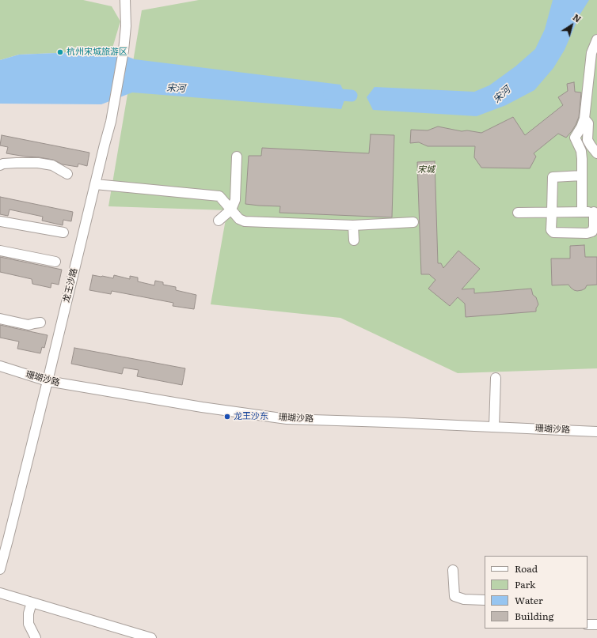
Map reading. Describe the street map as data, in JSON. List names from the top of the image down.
{
  "streets": {
    "street": ["龙王沙路", "珊瑚沙路"]
  },
  "crossings": [
    ["龙王沙路", "珊瑚沙路"]
  ],
  "water": ["宋河"],
  "parks": ["宋城"],
  "places": ["杭州宋城旅游区", "龙王沙东"],
  "legend": [
    "Road",
    "Park",
    "Water",
    "Building"
  ],
  "north": "top right"
}
